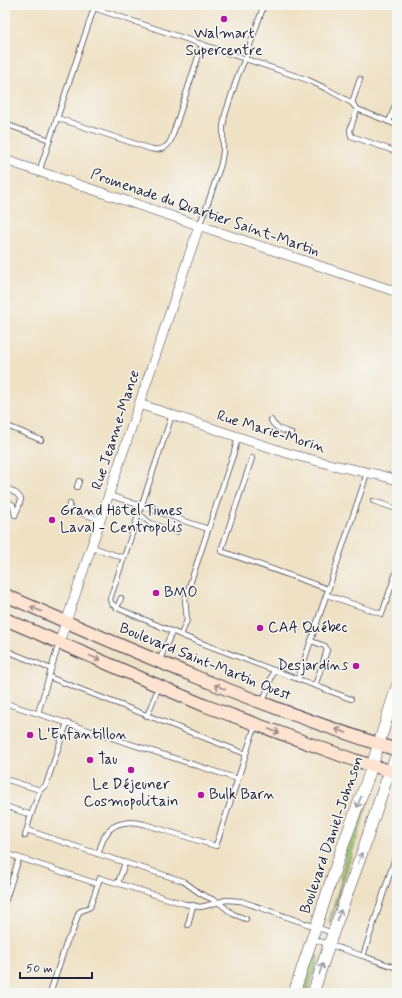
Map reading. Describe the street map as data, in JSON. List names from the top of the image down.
{
  "streets": {
    "main road": ["Boulevard Saint-Martin Ouest"],
    "street": [
      "Promenade du Quartier Saint-Martin",
      "Rue Jeanne-Mance",
      "Rue Marie-Morin",
      "Boulevard Daniel-Johnson"
    ]
  },
  "crossings": [
    ["Promenade du Quartier Saint-Martin", "Rue Jeanne-Mance"],
    ["Rue Jeanne-Mance", "Rue Marie-Morin"],
    ["Rue Jeanne-Mance", "Boulevard Saint-Martin Ouest"],
    ["Boulevard Saint-Martin Ouest", "Boulevard Daniel-Johnson"]
  ],
  "places": [
    "Walmart Supercentre",
    "Grand Hôtel Times Laval - Centropolis",
    "BMO",
    "CAA Québec",
    "Desjardins",
    "L'Enfantillon",
    "Tau",
    "Le Déjeuner Cosmopolitain",
    "Bulk Barn"
  ],
  "scale_bar": "50 m"
}
